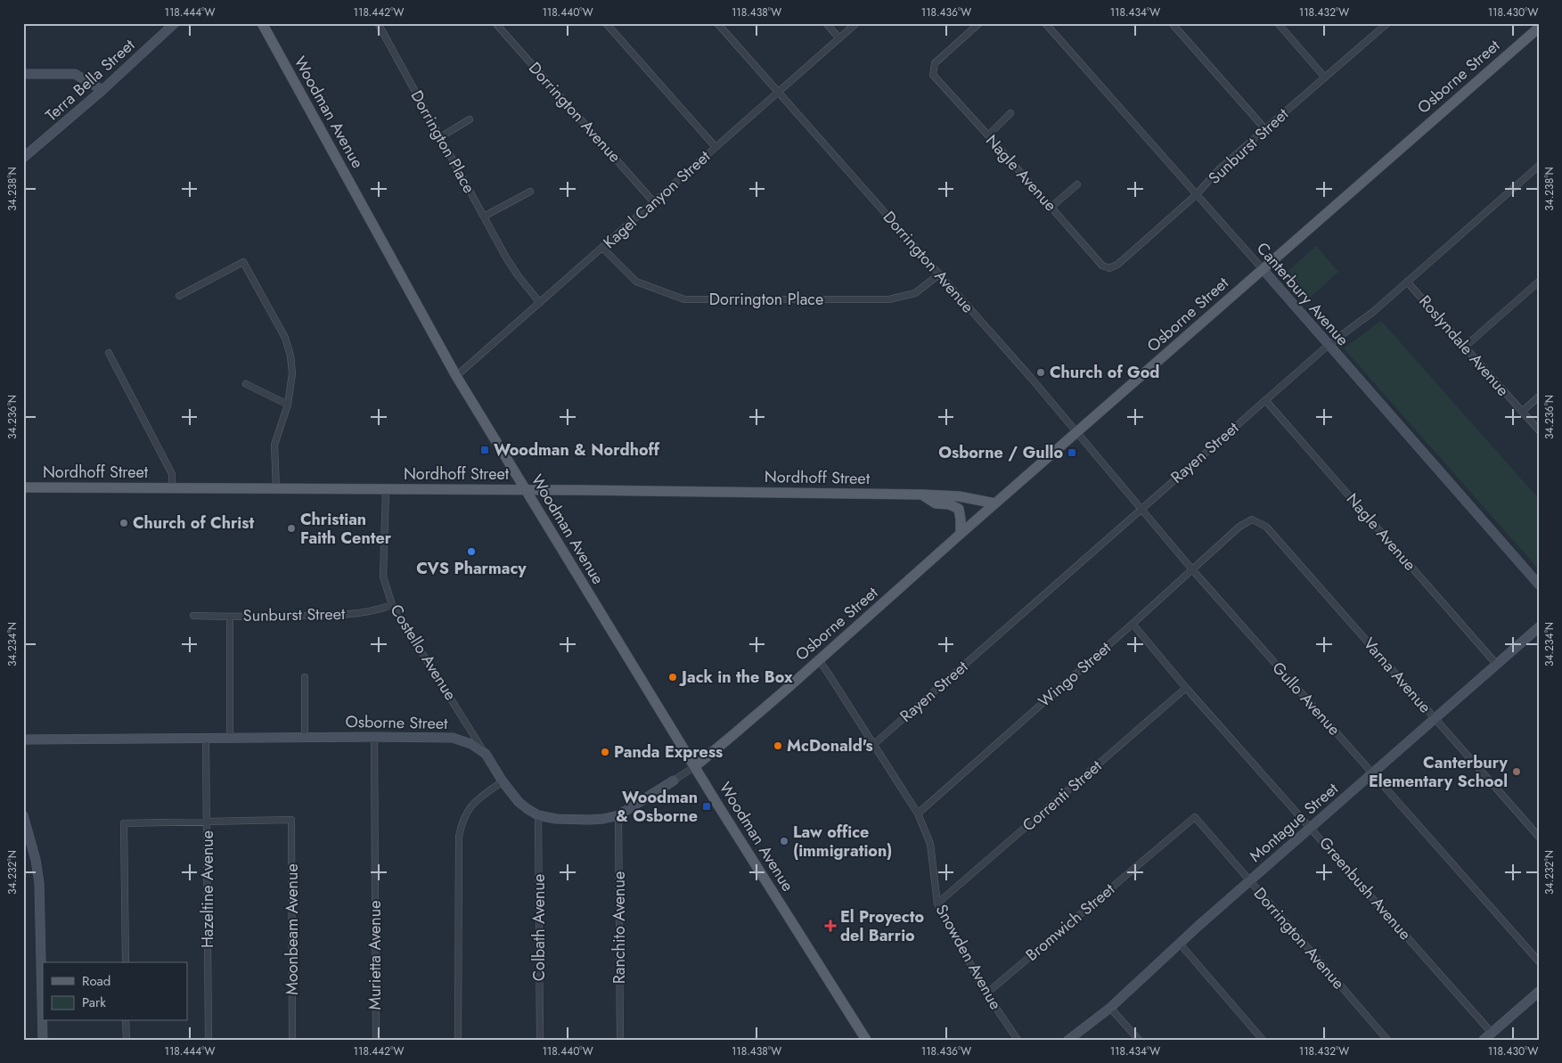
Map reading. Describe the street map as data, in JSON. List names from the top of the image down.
{
  "streets": {
    "main road": ["Osborne Street", "Woodman Avenue", "Nordhoff Street"],
    "street": [
      "Terra Bella Street",
      "Dorrington Avenue",
      "Dorrington Place",
      "Sunburst Street",
      "Nagle Avenue",
      "Kagel Canyon Street",
      "Canterbury Avenue",
      "Roslyndale Avenue",
      "Rayen Street",
      "Costello Avenue",
      "Wingo Street",
      "Varna Avenue",
      "Gullo Avenue",
      "Correnti Street",
      "Montague Street",
      "Greenbush Avenue",
      "Hazeltine Avenue",
      "Bromwich Street",
      "Colbath Avenue",
      "Ranchito Avenue",
      "Moonbeam Avenue",
      "Murietta Avenue",
      "Snowden Avenue"
    ]
  },
  "crossings": [
    ["Osborne Street", "Woodman Avenue"],
    ["Osborne Street", "Dorrington Avenue"],
    ["Osborne Street", "Canterbury Avenue"],
    ["Osborne Street", "Nordhoff Street"],
    ["Osborne Street", "Costello Avenue"],
    ["Osborne Street", "Gullo Avenue"],
    ["Osborne Street", "Hazeltine Avenue"],
    ["Osborne Street", "Colbath Avenue"],
    ["Osborne Street", "Ranchito Avenue"],
    ["Osborne Street", "Murietta Avenue"],
    ["Osborne Street", "Snowden Avenue"],
    ["Woodman Avenue", "Kagel Canyon Street"],
    ["Woodman Avenue", "Nordhoff Street"],
    ["Dorrington Avenue", "Dorrington Place"],
    ["Dorrington Avenue", "Kagel Canyon Street"],
    ["Dorrington Avenue", "Gullo Avenue"],
    ["Dorrington Avenue", "Montague Street"],
    ["Dorrington Avenue", "Bromwich Street"],
    ["Dorrington Place", "Kagel Canyon Street"],
    ["Sunburst Street", "Nagle Avenue"],
    ["Sunburst Street", "Canterbury Avenue"],
    ["Sunburst Street", "Costello Avenue"],
    ["Nagle Avenue", "Rayen Street"],
    ["Nagle Avenue", "Montague Street"],
    ["Canterbury Avenue", "Rayen Street"],
    ["Roslyndale Avenue", "Rayen Street"],
    ["Rayen Street", "Gullo Avenue"],
    ["Rayen Street", "Snowden Avenue"],
    ["Nordhoff Street", "Costello Avenue"],
    ["Wingo Street", "Varna Avenue"],
    ["Wingo Street", "Gullo Avenue"],
    ["Wingo Street", "Greenbush Avenue"],
    ["Wingo Street", "Snowden Avenue"],
    ["Varna Avenue", "Montague Street"],
    ["Gullo Avenue", "Montague Street"],
    ["Correnti Street", "Greenbush Avenue"],
    ["Correnti Street", "Snowden Avenue"],
    ["Montague Street", "Greenbush Avenue"],
    ["Hazeltine Avenue", "Moonbeam Avenue"],
    ["Bromwich Street", "Snowden Avenue"]
  ],
  "places": {
    "other": [
      "Church of God",
      "Church of Christ",
      "Christian Faith Center",
      "CVS Pharmacy",
      "Jack in the Box",
      "McDonald's",
      "Panda Express",
      "Canterbury Elementary School",
      "Law office (immigration)"
    ],
    "transit": ["Woodman & Nordhoff", "Osborne / Gullo", "Woodman & Osborne"],
    "health": ["El Proyecto del Barrio"]
  },
  "legend": ["Road", "Park"],
  "coordinates": [
    "118.444°W",
    "118.442°W",
    "118.440°W",
    "118.438°W",
    "118.436°W",
    "118.434°W",
    "118.432°W",
    "118.430°W",
    "34.238°N",
    "34.236°N",
    "34.234°N",
    "34.232°N"
  ]
}
